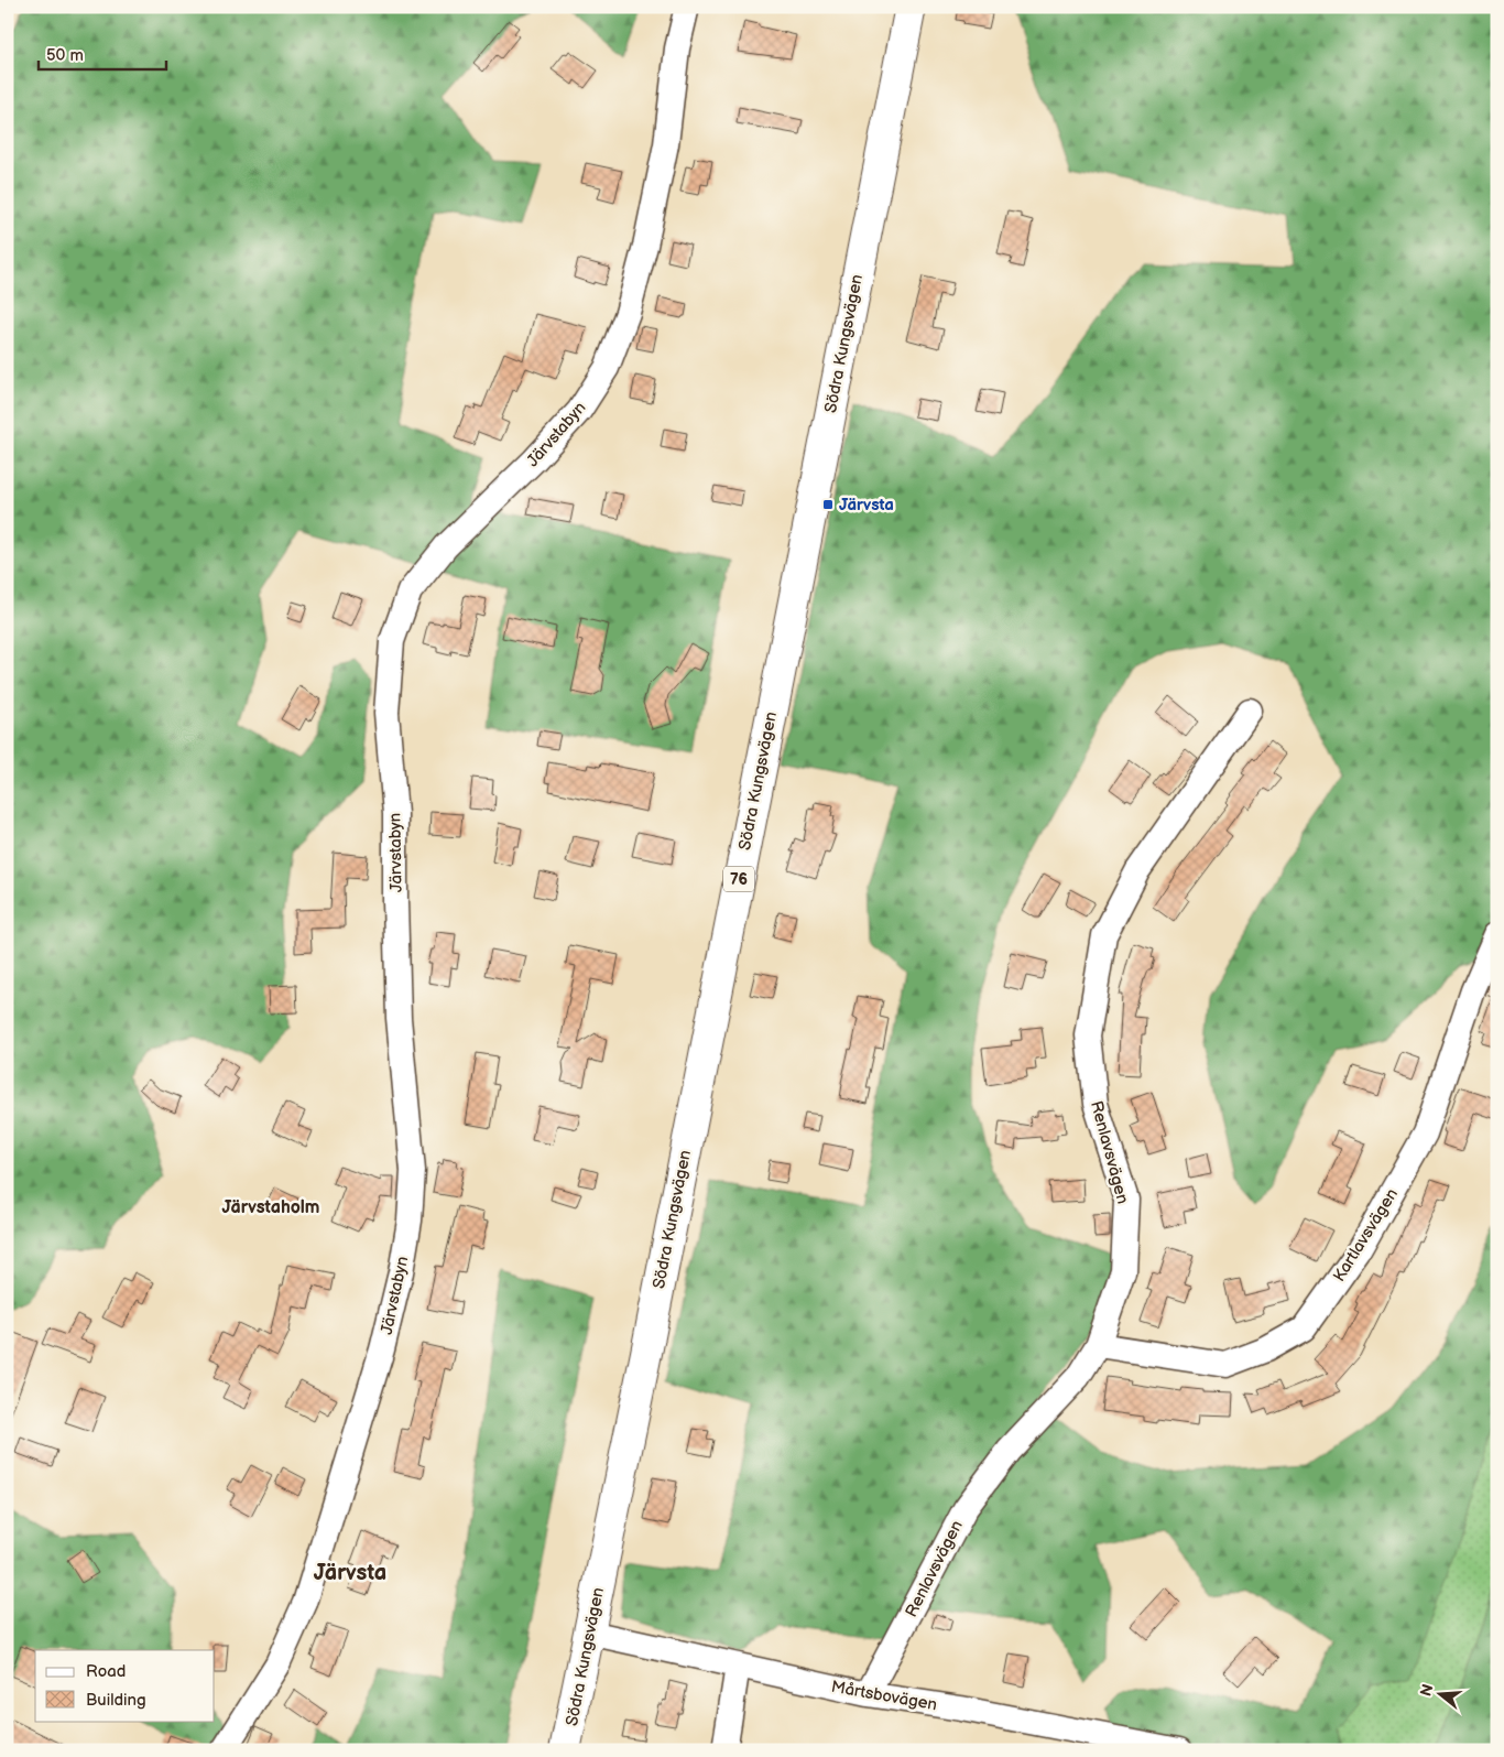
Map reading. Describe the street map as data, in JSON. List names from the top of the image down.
{
  "streets": {
    "main road": ["Södra Kungsvägen", "76"],
    "street": [
      "Järvstabyn",
      "Renlavsvägen",
      "Kartlavsvägen",
      "Mårtsbovägen"
    ]
  },
  "crossings": [
    ["Södra Kungsvägen", "Mårtsbovägen"],
    ["Renlavsvägen", "Kartlavsvägen"],
    ["Renlavsvägen", "Mårtsbovägen"]
  ],
  "districts": ["Järvstaholm", "Järvsta"],
  "places": {
    "transit": ["Järvsta"]
  },
  "legend": ["Road", "Building"],
  "scale_bar": "50 m",
  "north": "left"
}
